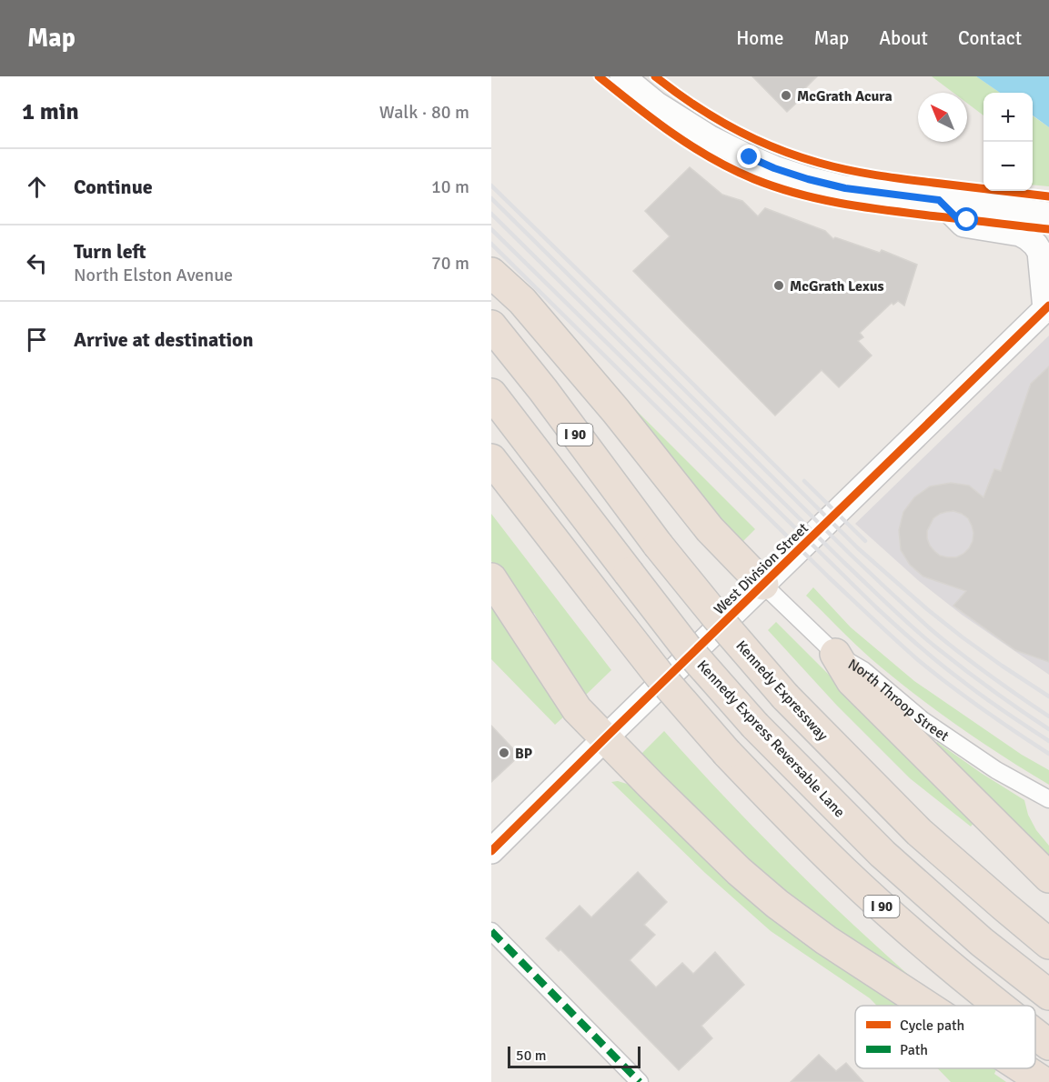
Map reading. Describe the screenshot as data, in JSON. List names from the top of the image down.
{
  "streets": {
    "highway": ["I 90", "Kennedy Expressway", "Kennedy Express Reversable Lane"],
    "main road": ["West Division Street"],
    "street": ["North Throop Street"]
  },
  "crossings": [
    ["West Division Street", "North Throop Street"]
  ],
  "places": ["McGrath Acura", "McGrath Lexus", "BP"],
  "legend": ["Cycle path", "Path"],
  "scale_bar": "50 m",
  "north": "top left",
  "page": {
    "header": "Map",
    "nav": [
      "Home",
      "Map",
      "About",
      "Contact"
    ],
    "heading": ["1 min", "Walk · 80 m"],
    "map_buttons": ["+", "−"],
    "list": [
      ["Continue", "10 m"],
      ["Turn left", "North Elston Avenue", "70 m"],
      "Arrive at destination"
    ],
    "scale": "50 m"
  }
}
